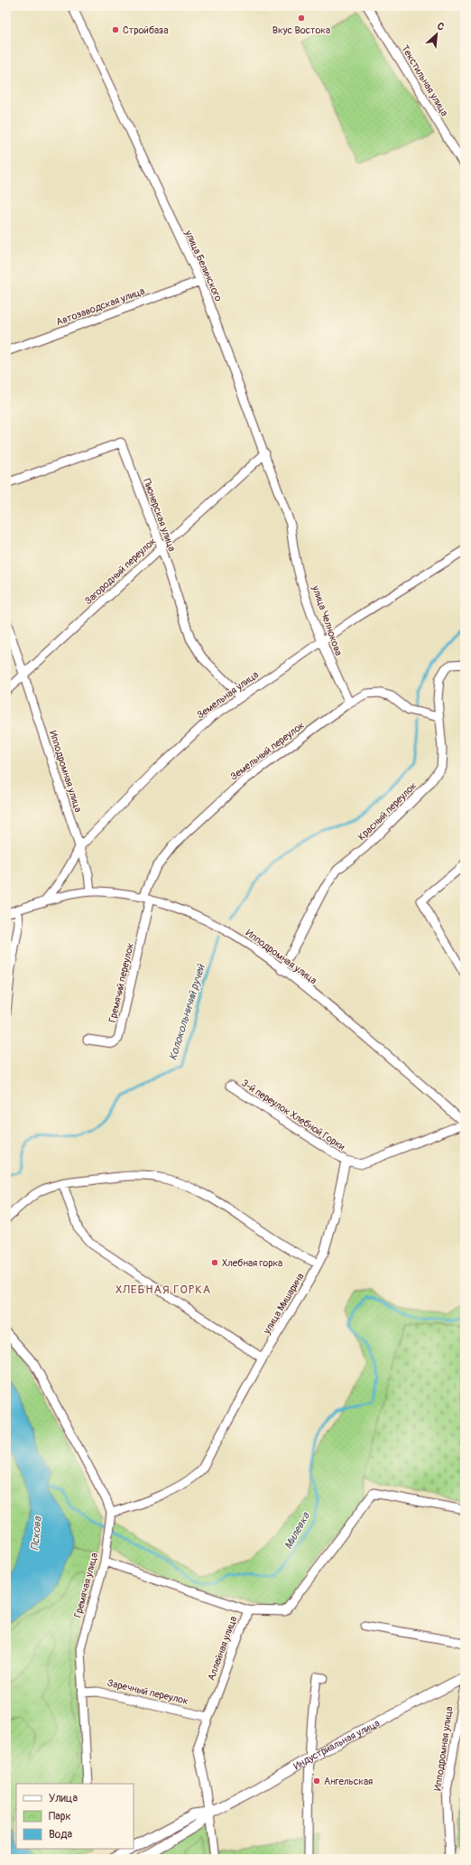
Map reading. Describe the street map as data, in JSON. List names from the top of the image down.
{
  "streets": {
    "street": [
      "Текстильная улица",
      "улица Белинского",
      "Автозаводская улица",
      "Пионерская улица",
      "Загородный переулок",
      "улица Челнокова",
      "Земельная улица",
      "Земельный переулок",
      "Ипподромная улица",
      "Красный переулок",
      "Гремячий переулок",
      "3-й переулок Хлебной Горки",
      "улица Мишарина",
      "Гремячая улица",
      "Аллейная улица",
      "Заречный переулок",
      "Индустриальная улица"
    ]
  },
  "crossings": [
    ["улица Белинского", "Автозаводская улица"],
    ["улица Белинского", "Загородный переулок"],
    ["улица Белинского", "улица Челнокова"],
    ["Пионерская улица", "Загородный переулок"],
    ["Пионерская улица", "Земельная улица"],
    ["Загородный переулок", "Ипподромная улица"],
    ["улица Челнокова", "Земельная улица"],
    ["улица Челнокова", "Земельный переулок"],
    ["Земельная улица", "Ипподромная улица"],
    ["Земельный переулок", "Ипподромная улица"],
    ["Земельный переулок", "Красный переулок"],
    ["Земельный переулок", "Гремячий переулок"],
    ["Ипподромная улица", "Красный переулок"],
    ["Ипподромная улица", "Гремячий переулок"],
    ["3-й переулок Хлебной Горки", "улица Мишарина"],
    ["улица Мишарина", "Гремячая улица"],
    ["Гремячая улица", "Заречный переулок"],
    ["Аллейная улица", "Заречный переулок"],
    ["Аллейная улица", "Индустриальная улица"]
  ],
  "districts": ["ХЛЕБНАЯ ГОРКА"],
  "water": ["Колокольничий ручей", "Милевка", "Пскова"],
  "places": [
    "Вкус Востока",
    "Стройбаза",
    "Хлебная горка",
    "Ангельская"
  ],
  "legend": ["Улица", "Парк", "Вода"],
  "north": "top right"
}
